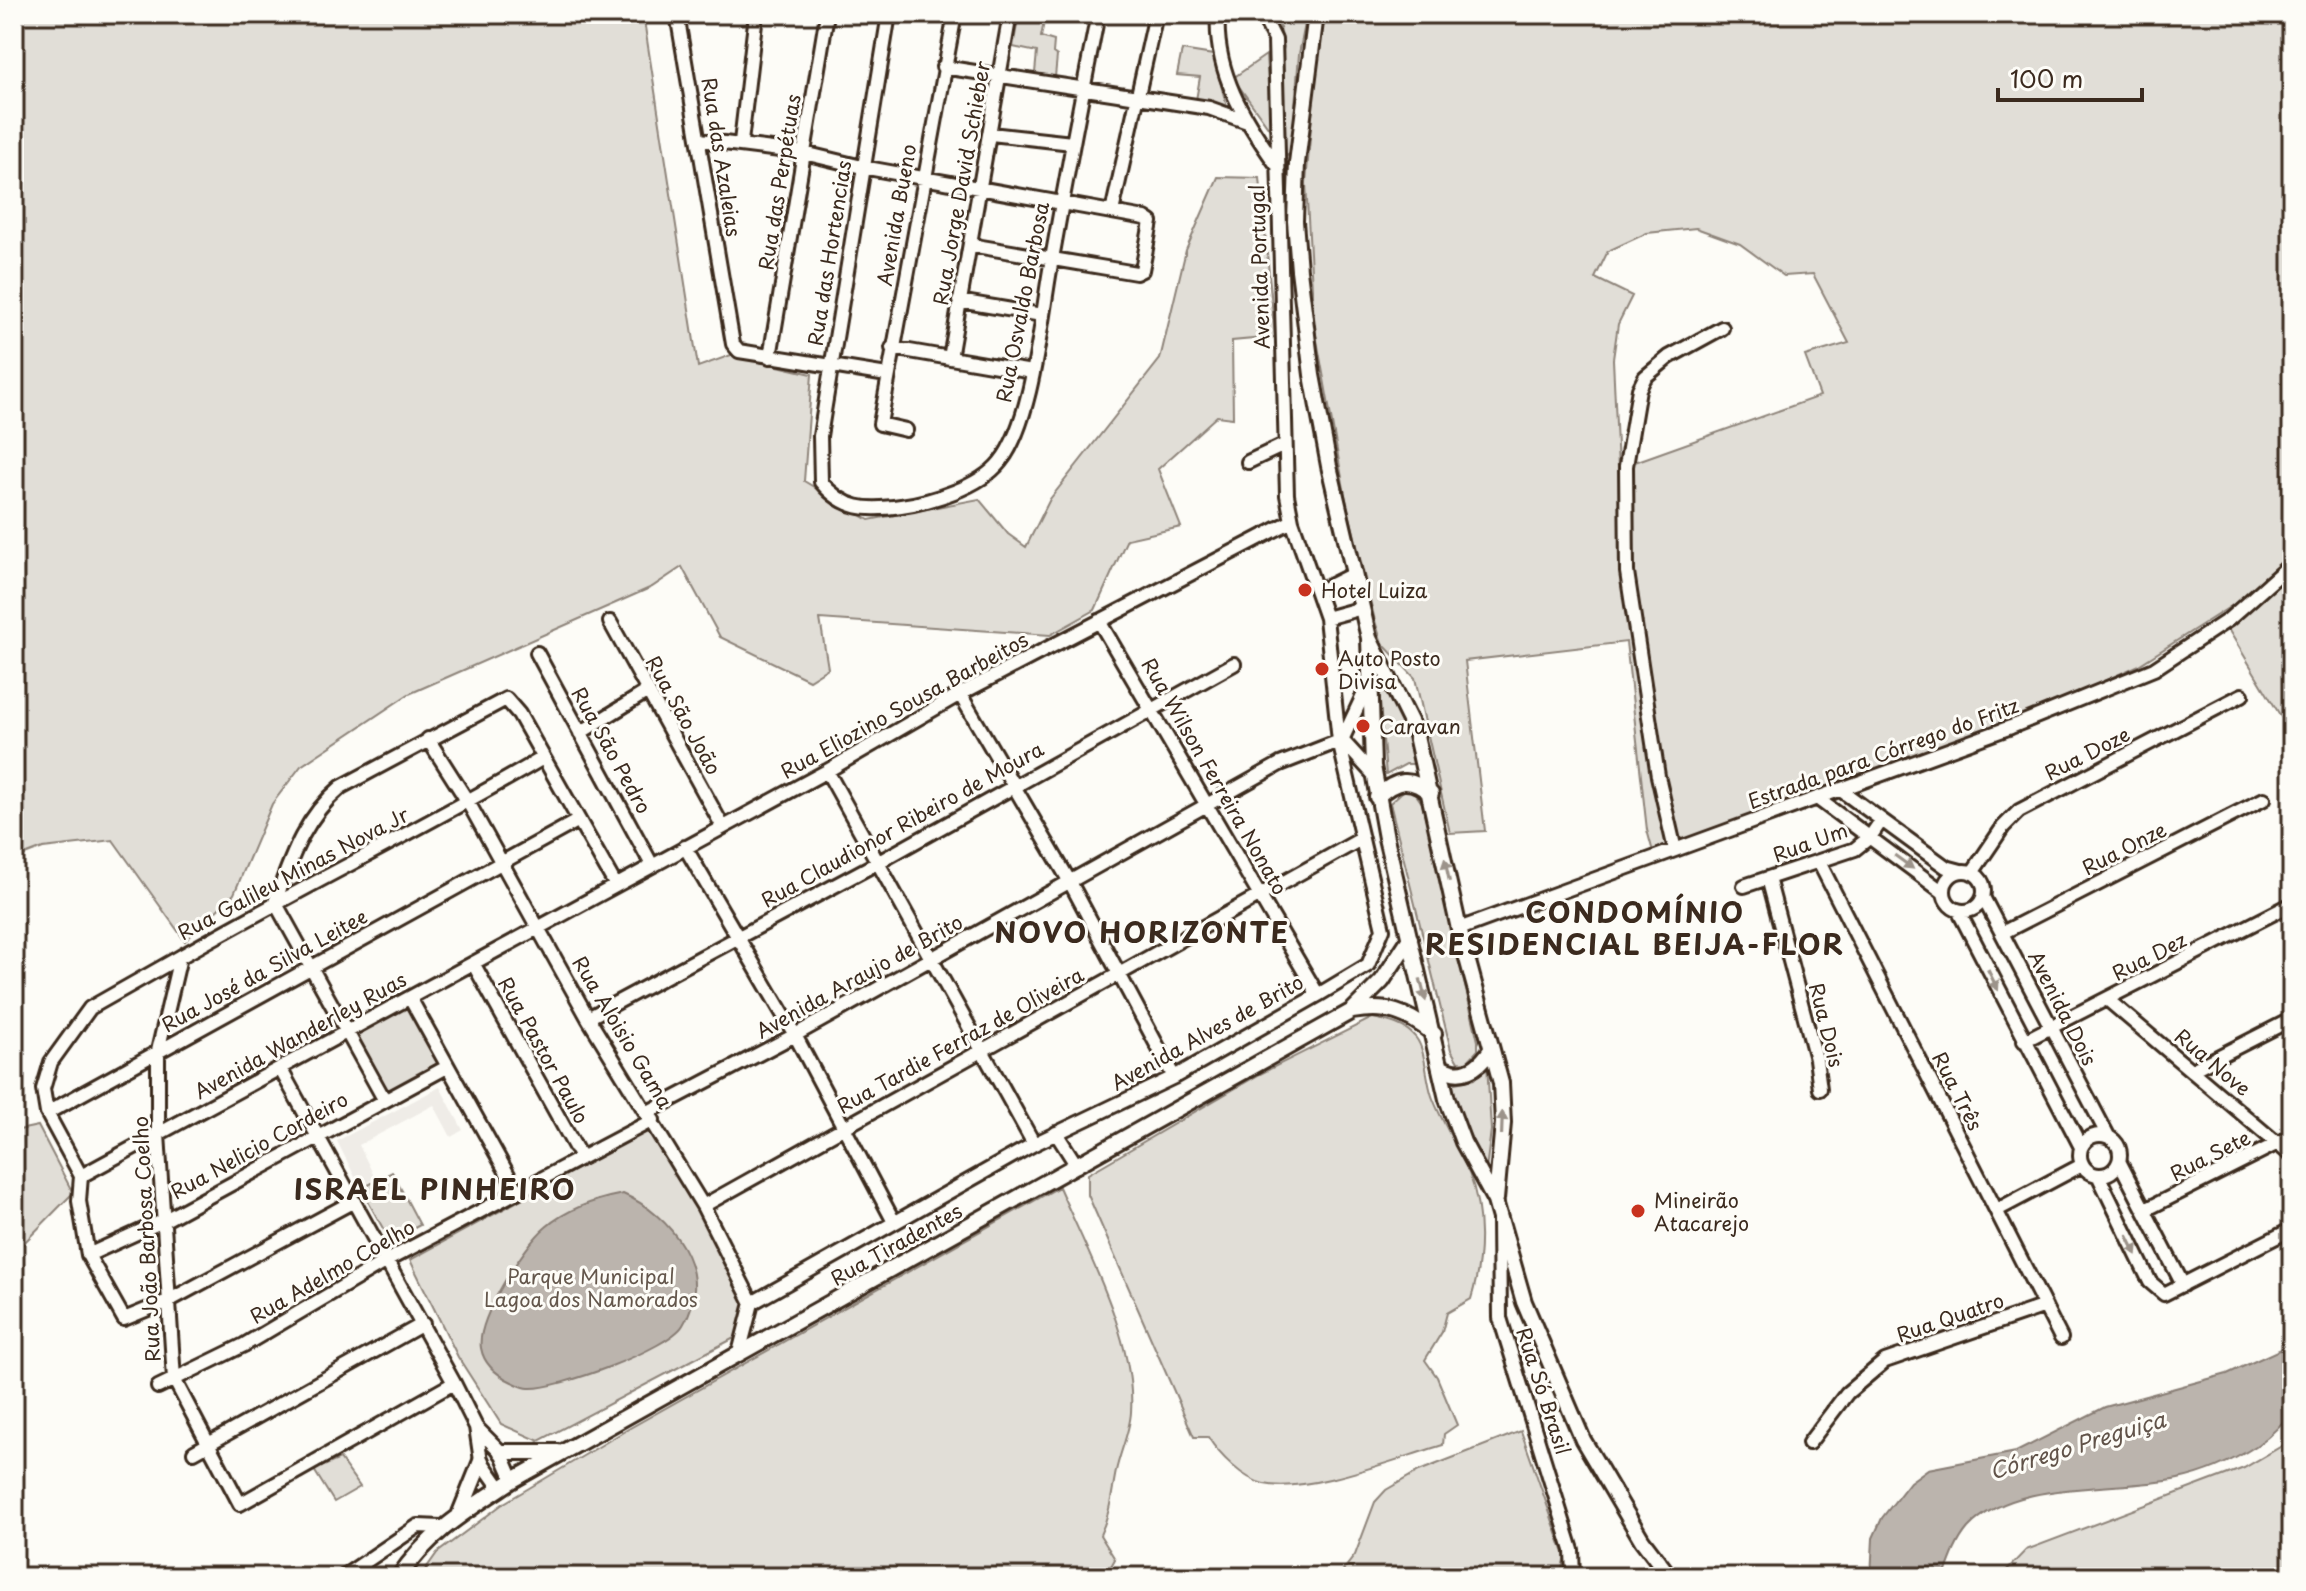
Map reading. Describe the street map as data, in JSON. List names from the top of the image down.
{
  "streets": {
    "main road": ["Rua Tiradentes"],
    "street": [
      "Rua das Azaleias",
      "Rua das Perpétuas",
      "Rua Jorge David Schieber",
      "Avenida Bueno",
      "Rua das Hortencias",
      "Avenida Portugal",
      "Rua Osvaldo Barbosa",
      "Rua Eliozino Sousa Barbeitos",
      "Rua São João",
      "Rua São Pedro",
      "Estrada para Córrego do Fritz",
      "Rua Doze",
      "Rua Wilson Ferreira Nonato",
      "Rua Claudionor Ribeiro de Moura",
      "Rua Um",
      "Rua Onze",
      "Rua Galileu Minas Nova Jr",
      "Rua Dez",
      "Rua José da Silva Leitee",
      "Avenida Araujo de Brito",
      "Avenida Dois",
      "Rua Dois",
      "Rua Aloisio Gama",
      "Avenida Alves de Brito",
      "Avenida Wanderley Ruas",
      "Rua Tardie Ferraz de Oliveira",
      "Rua Pastor Paulo",
      "Rua Nove",
      "Rua Três",
      "Rua Nelicio Cordeiro",
      "Rua Sete",
      "Rua João Barbosa Coelho",
      "Rua Adelmo Coelho",
      "Rua Quatro",
      "Rua Só Brasil"
    ]
  },
  "crossings": [
    ["Rua das Azaleias", "Rua das Perpétuas"],
    ["Rua das Hortencias", "Rua Osvaldo Barbosa"],
    ["Avenida Portugal", "Rua Eliozino Sousa Barbeitos"],
    ["Avenida Portugal", "Avenida Alves de Brito"],
    ["Rua Eliozino Sousa Barbeitos", "Rua São João"],
    ["Rua Eliozino Sousa Barbeitos", "Rua São Pedro"],
    ["Rua Eliozino Sousa Barbeitos", "Rua Wilson Ferreira Nonato"],
    ["Rua Eliozino Sousa Barbeitos", "Rua Aloisio Gama"],
    ["Rua Eliozino Sousa Barbeitos", "Avenida Alves de Brito"],
    ["Rua Eliozino Sousa Barbeitos", "Avenida Wanderley Ruas"],
    ["Rua Doze", "Avenida Dois"],
    ["Rua Wilson Ferreira Nonato", "Rua Claudionor Ribeiro de Moura"],
    ["Rua Wilson Ferreira Nonato", "Avenida Araujo de Brito"],
    ["Rua Wilson Ferreira Nonato", "Avenida Alves de Brito"],
    ["Rua Wilson Ferreira Nonato", "Rua Tardie Ferraz de Oliveira"],
    ["Rua Claudionor Ribeiro de Moura", "Rua Aloisio Gama"],
    ["Rua Um", "Rua Dois"],
    ["Rua Um", "Rua Três"],
    ["Rua Onze", "Avenida Dois"],
    ["Rua Galileu Minas Nova Jr", "Rua José da Silva Leitee"],
    ["Rua Galileu Minas Nova Jr", "Rua Aloisio Gama"],
    ["Rua Galileu Minas Nova Jr", "Rua João Barbosa Coelho"],
    ["Rua Dez", "Avenida Dois"],
    ["Rua Dez", "Rua Nove"],
    ["Rua José da Silva Leitee", "Rua Aloisio Gama"],
    ["Rua José da Silva Leitee", "Rua João Barbosa Coelho"],
    ["Avenida Araujo de Brito", "Rua Aloisio Gama"],
    ["Avenida Araujo de Brito", "Avenida Alves de Brito"],
    ["Avenida Araujo de Brito", "Rua Adelmo Coelho"],
    ["Avenida Dois", "Rua Sete"],
    ["Rua Aloisio Gama", "Avenida Alves de Brito"],
    ["Rua Aloisio Gama", "Avenida Wanderley Ruas"],
    ["Rua Aloisio Gama", "Rua Tardie Ferraz de Oliveira"],
    ["Rua Aloisio Gama", "Rua Adelmo Coelho"],
    ["Avenida Alves de Brito", "Rua Tardie Ferraz de Oliveira"],
    ["Avenida Wanderley Ruas", "Rua Pastor Paulo"],
    ["Avenida Wanderley Ruas", "Rua João Barbosa Coelho"],
    ["Rua Pastor Paulo", "Rua Adelmo Coelho"],
    ["Rua Nove", "Rua Sete"],
    ["Rua Três", "Rua Quatro"],
    ["Rua Nelicio Cordeiro", "Rua João Barbosa Coelho"],
    ["Rua João Barbosa Coelho", "Rua Adelmo Coelho"]
  ],
  "districts": ["CONDOMÍNIO RESIDENCIAL BEIJA-FLOR", "NOVO HORIZONTE", "ISRAEL PINHEIRO"],
  "water": ["Córrego Preguiça"],
  "parks": ["Parque Municipal Lagoa dos Namorados"],
  "places": [
    "Hotel Luiza",
    "Auto Posto Divisa",
    "Caravan",
    "Mineirão Atacarejo"
  ],
  "scale_bar": "100 m"
}
